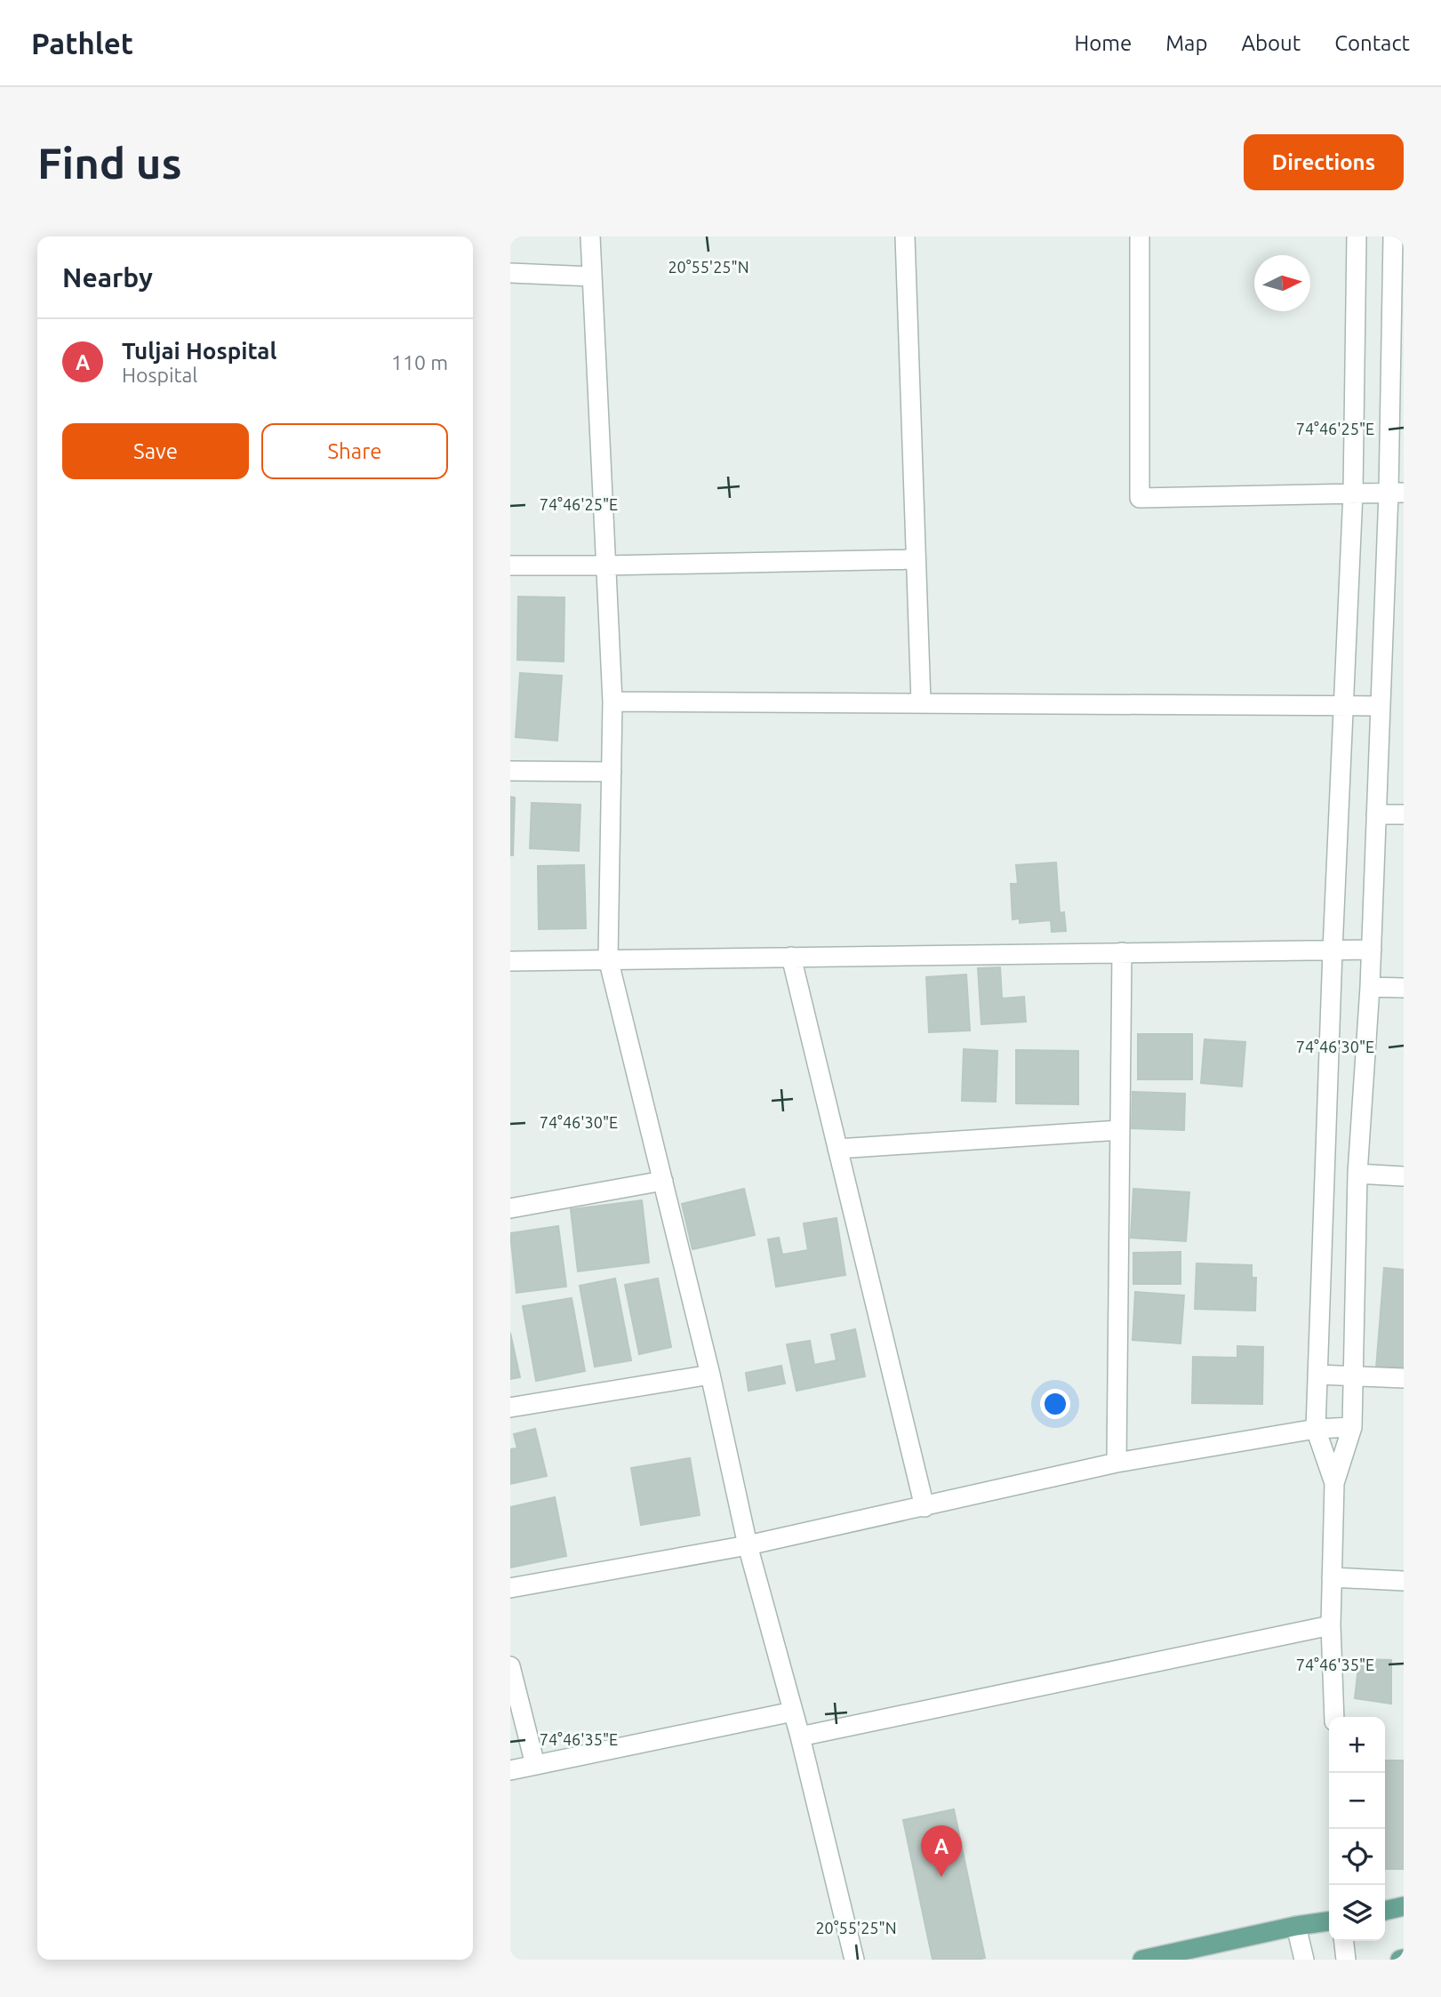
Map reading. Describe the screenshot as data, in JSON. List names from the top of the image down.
{
  "north": "right",
  "page": {
    "header": "Pathlet",
    "nav": [
      "Home",
      "Map",
      "About",
      "Contact"
    ],
    "buttons": [
      "Directions",
      ["Save", "Share"]
    ],
    "title": "Find us",
    "heading": "Nearby",
    "list": [
      {
        "mark": "A",
        "name": "Tuljai Hospital",
        "note": "Hospital",
        "value": "110 m"
      }
    ],
    "map_buttons": ["+", "−"],
    "pins": "A"
  },
  "coordinates": [
    "20°55'25\"N",
    "74°46'25\"E",
    "74°46'30\"E",
    "74°46'35\"E"
  ]
}
